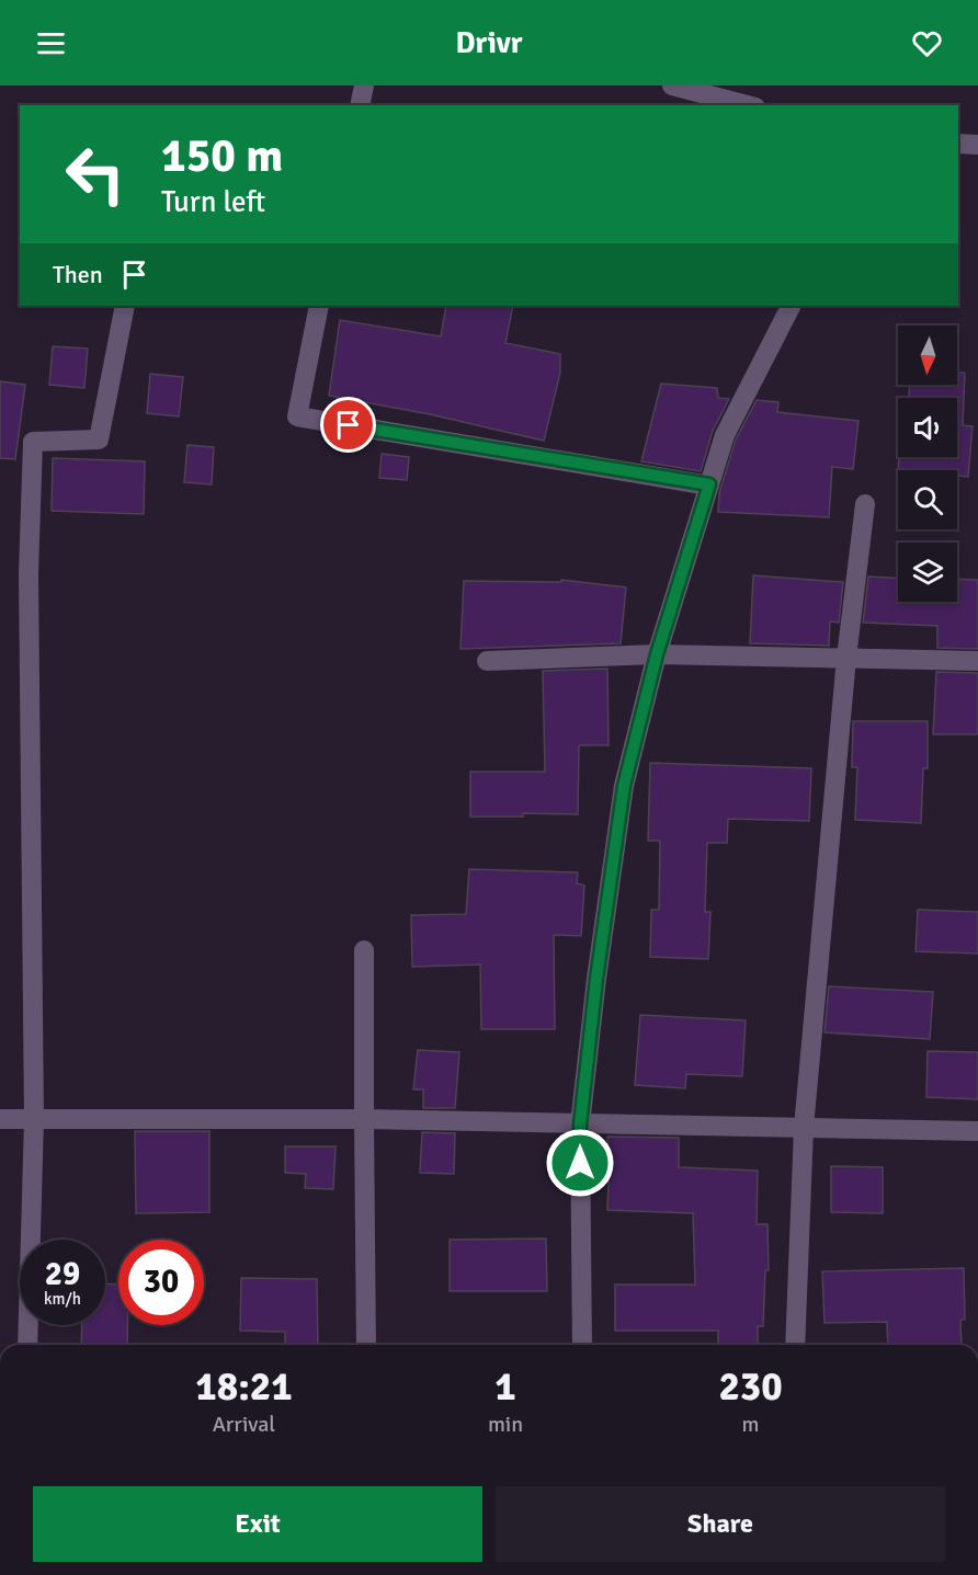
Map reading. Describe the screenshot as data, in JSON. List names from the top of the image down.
{
  "north": "bottom",
  "page": {
    "header": "Drivr",
    "turn": ["150 m", "Turn left"],
    "then": "Then",
    "speed": "29 km/h",
    "limit": "30",
    "eta": [
      "18:21",
      "Arrival",
      "1",
      "min",
      "230",
      "m"
    ],
    "buttons": ["Exit", "Share"]
  }
}
